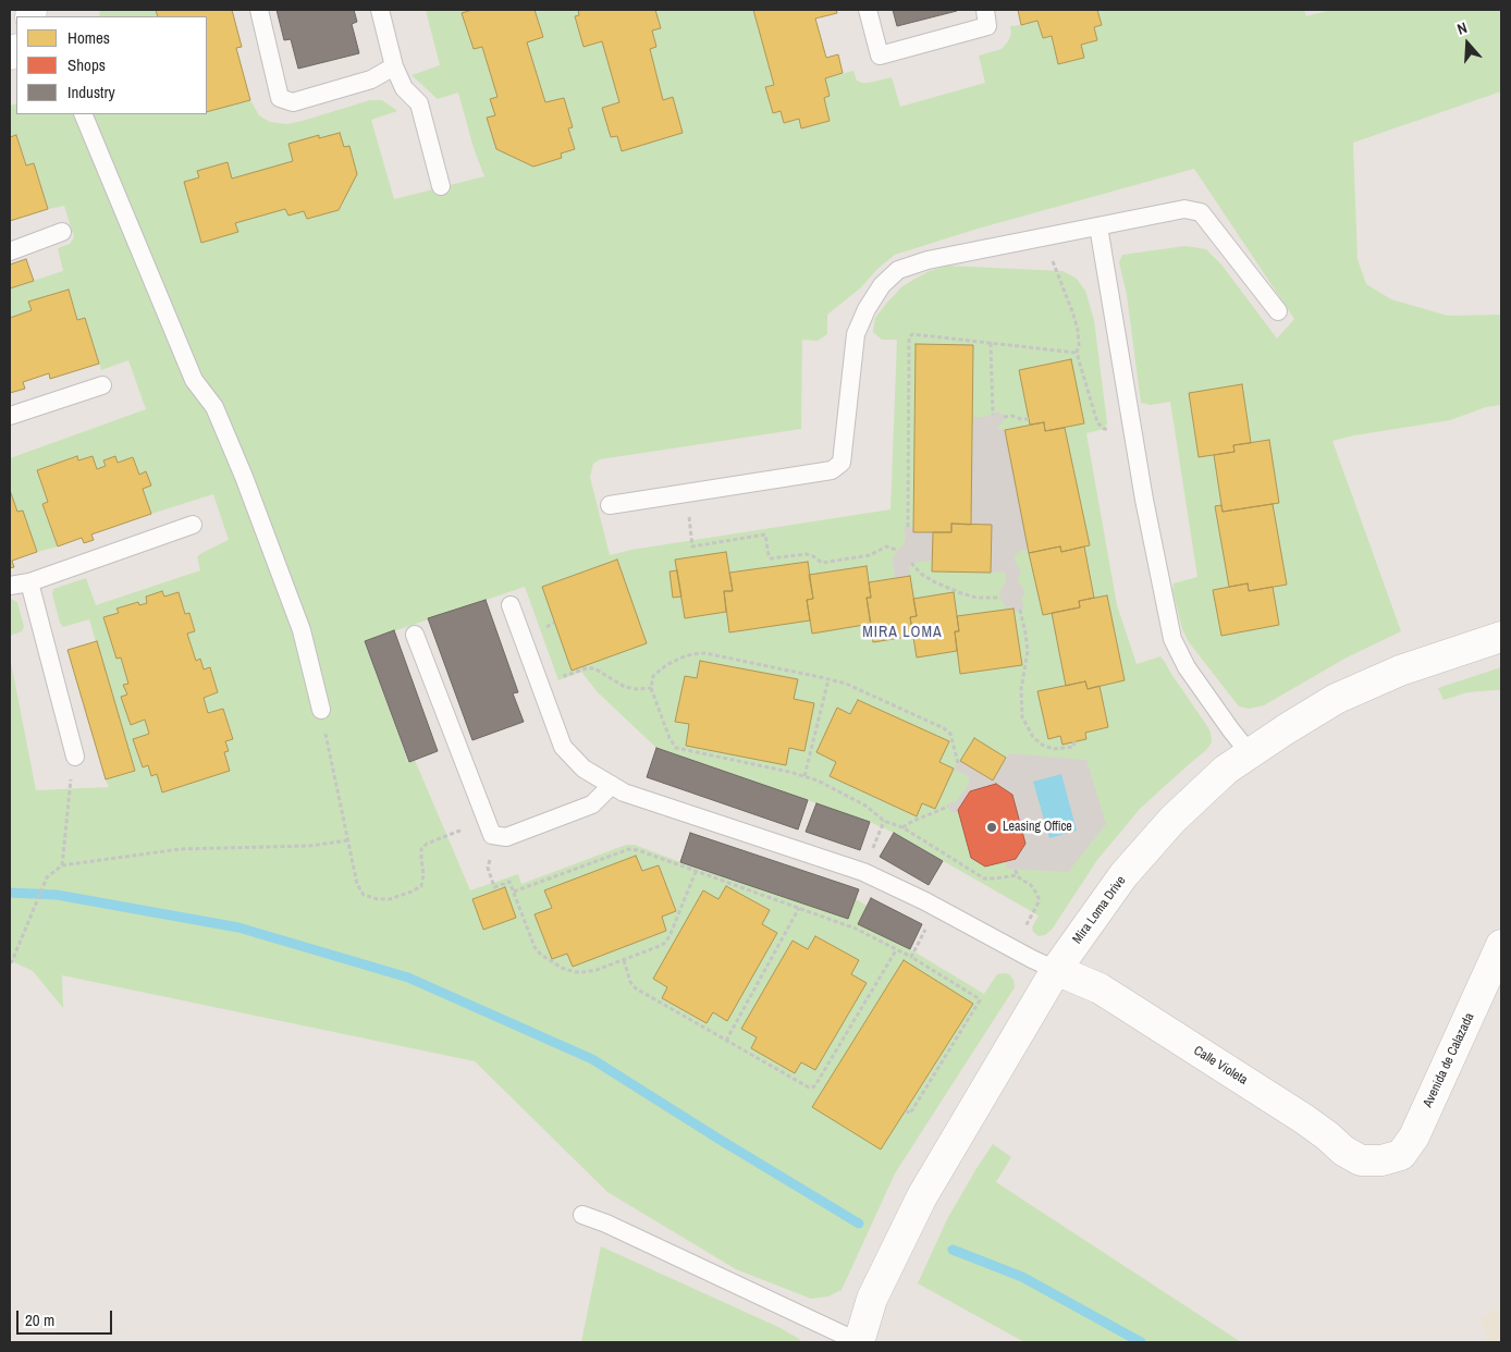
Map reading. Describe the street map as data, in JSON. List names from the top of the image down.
{
  "streets": {
    "street": ["Mira Loma Drive", "Avenida de Calazada", "Calle Violeta"]
  },
  "crossings": [
    ["Mira Loma Drive", "Calle Violeta"],
    ["Avenida de Calazada", "Calle Violeta"]
  ],
  "districts": ["MIRA LOMA"],
  "places": ["Leasing Office"],
  "legend": ["Homes", "Shops", "Industry"],
  "scale_bar": "20 m",
  "north": "top"
}
